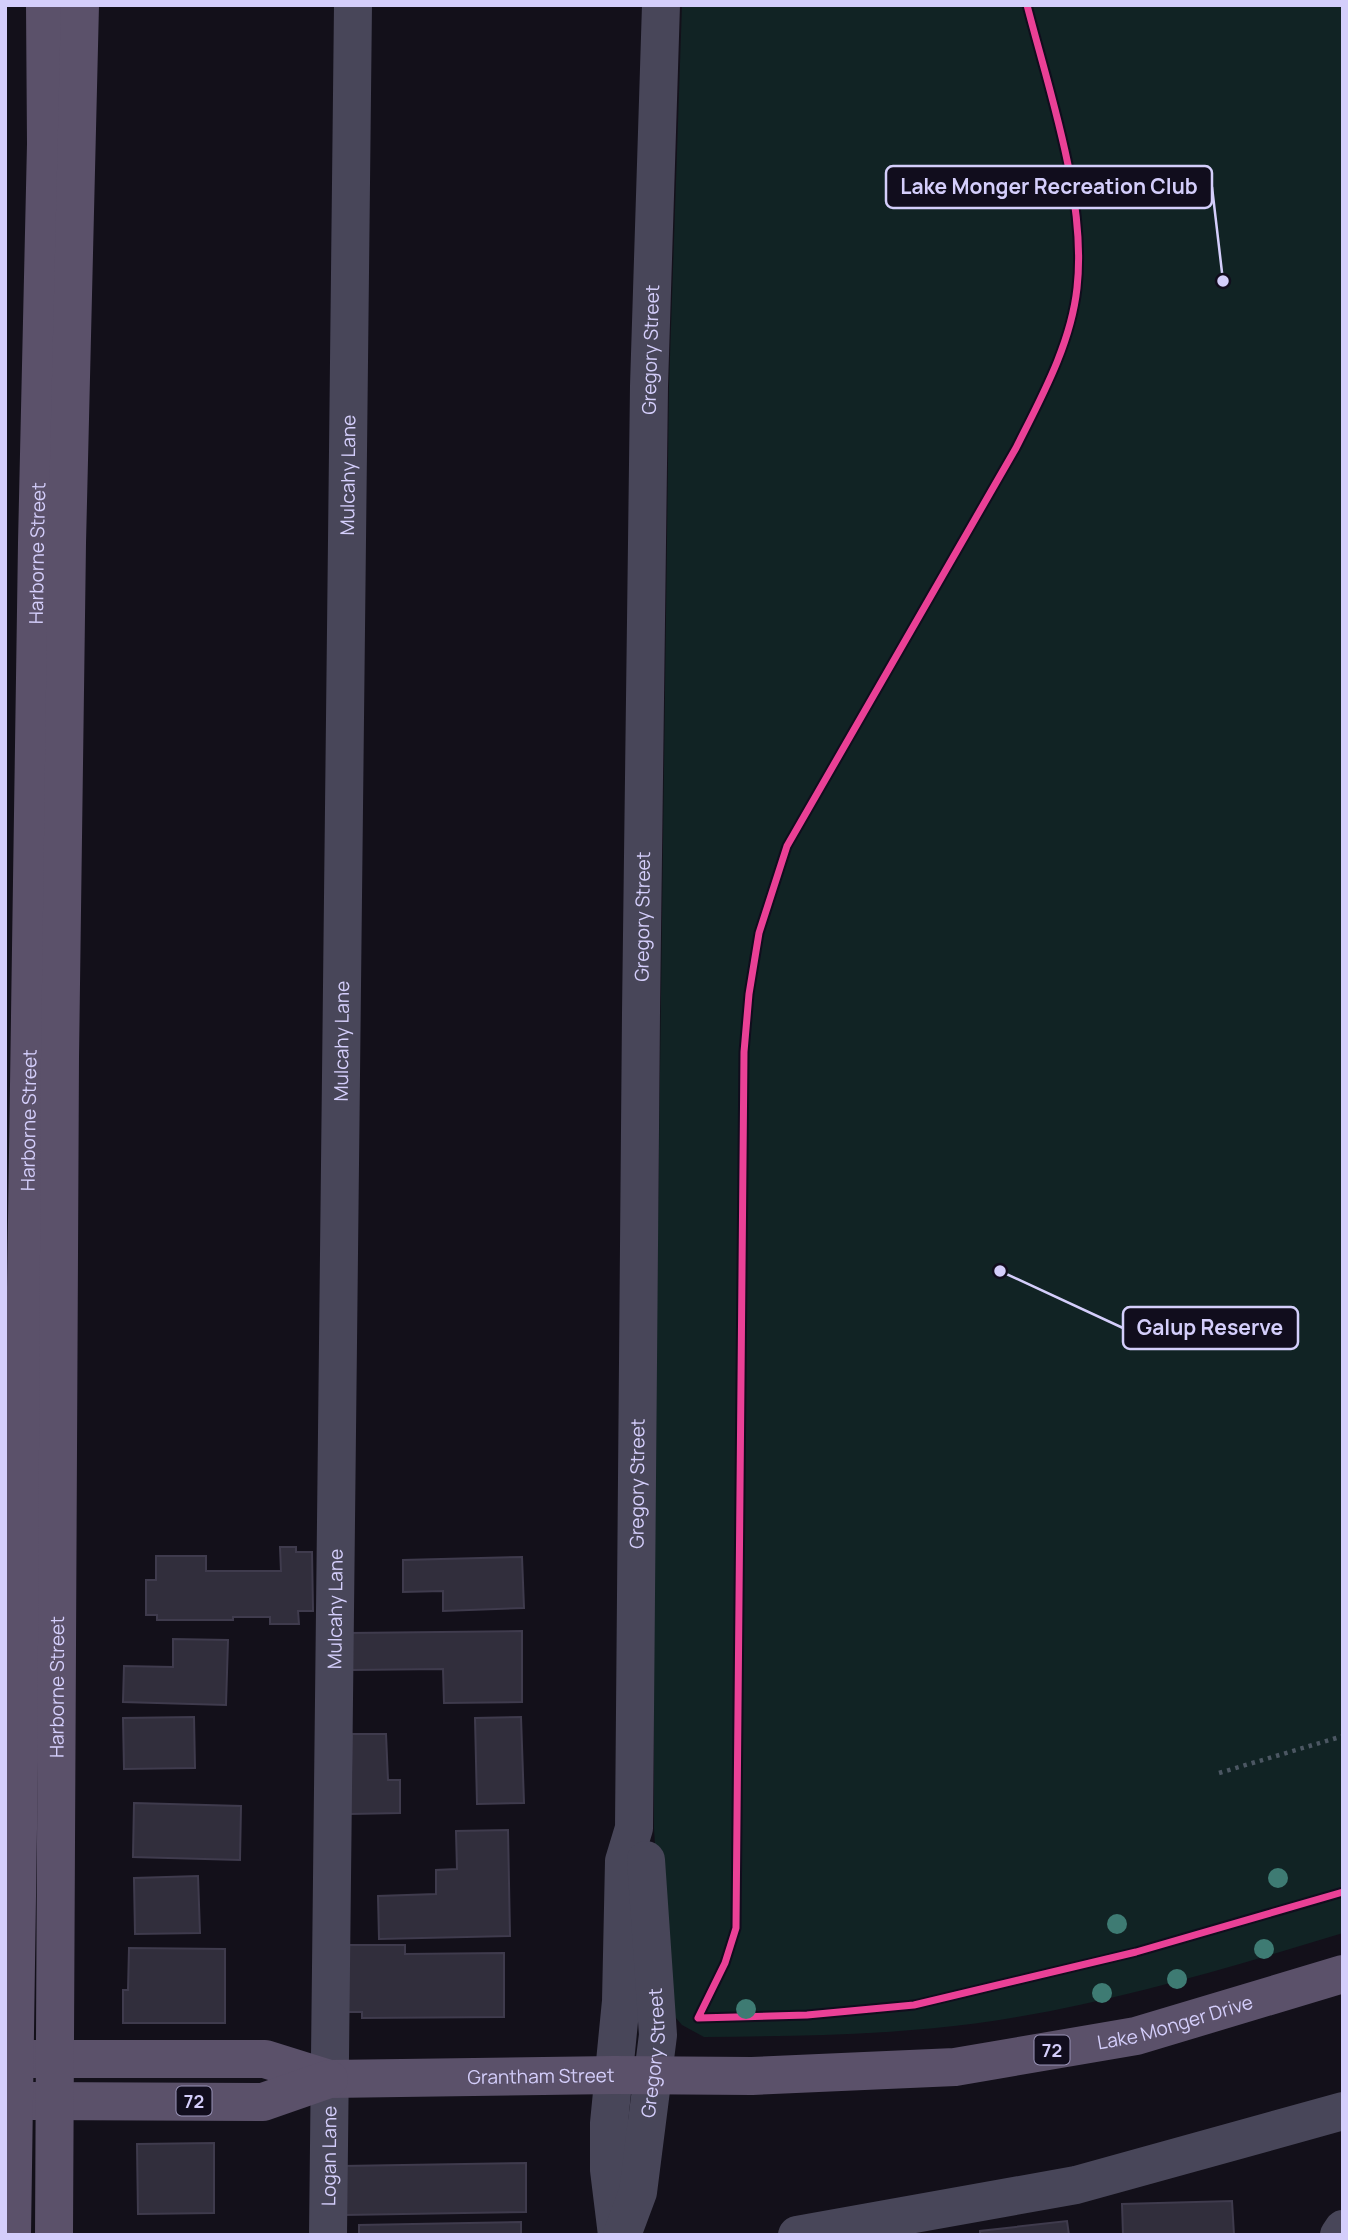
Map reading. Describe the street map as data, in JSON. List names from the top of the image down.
{
  "streets": {
    "main road": [
      "Harborne Street",
      "Lake Monger Drive",
      "72",
      "Grantham Street"
    ],
    "street": ["Gregory Street", "Mulcahy Lane", "Logan Lane"]
  },
  "crossings": [
    ["Gregory Street", "Grantham Street"],
    ["Mulcahy Lane", "Grantham Street"],
    ["Mulcahy Lane", "Logan Lane"],
    ["Harborne Street", "Grantham Street"],
    ["Lake Monger Drive", "Grantham Street"],
    ["Grantham Street", "Logan Lane"]
  ],
  "places": ["Lake Monger Recreation Club", "Galup Reserve"]
}
